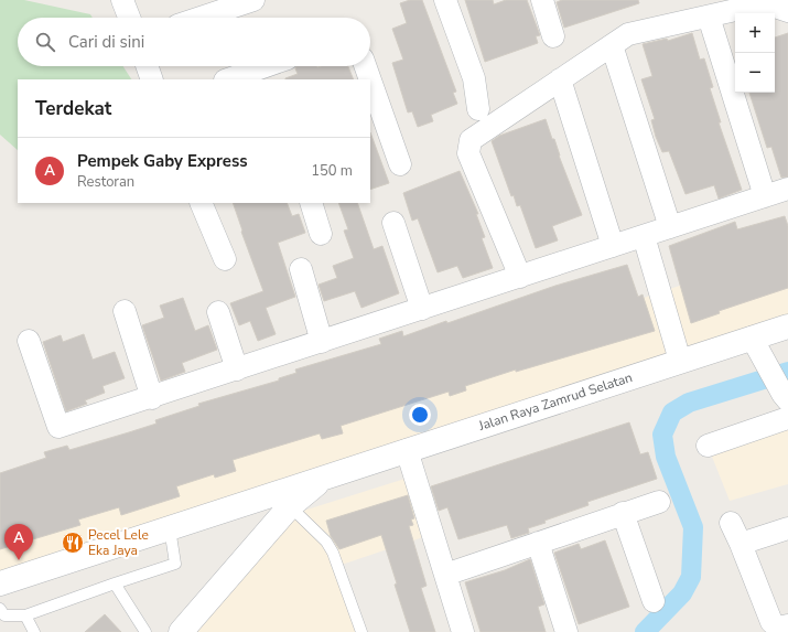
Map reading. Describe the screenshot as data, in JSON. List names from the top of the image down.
{
  "streets": {
    "street": ["Jalan Raya Zamrud Selatan"]
  },
  "places": {
    "restaurant": ["Pecel Lele Eka Jaya"]
  },
  "page": {
    "map_buttons": ["+", "−"],
    "search": "Cari di sini",
    "heading": "Terdekat",
    "list": [
      {
        "mark": "A",
        "name": "Pempek Gaby Express",
        "note": "Restoran",
        "value": "150 m"
      }
    ],
    "pins": "A"
  }
}
